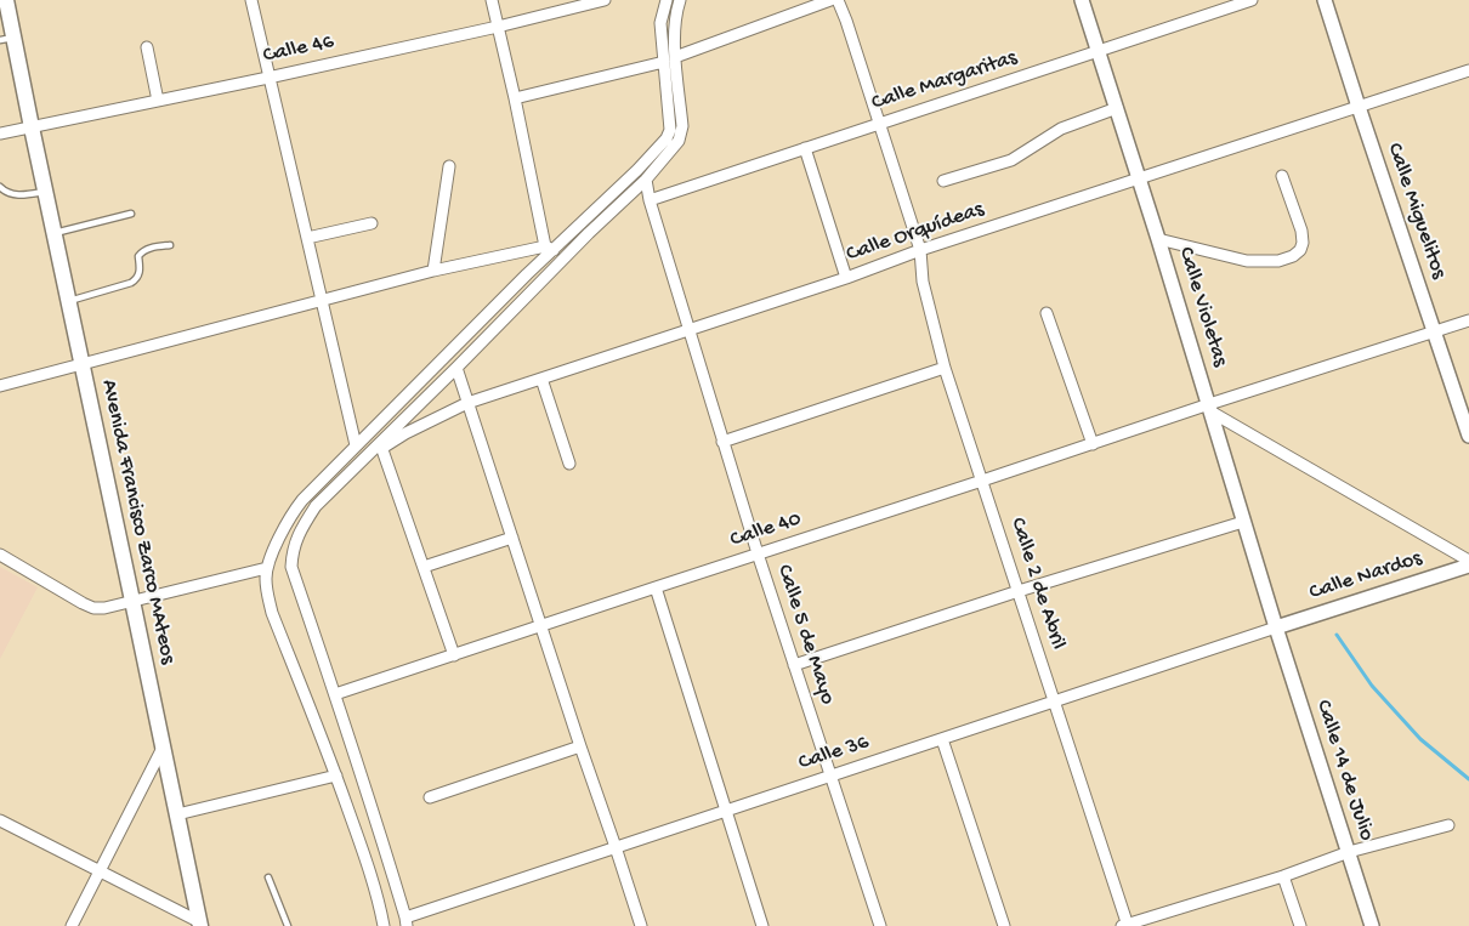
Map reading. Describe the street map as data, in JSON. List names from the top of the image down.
{
  "streets": {
    "main road": ["Avenida Francisco Zarco MAteos"],
    "street": [
      "Calle 46",
      "Calle Margaritas",
      "Calle Miguelitos",
      "Calle Orquídeas",
      "Calle Violetas",
      "Calle 40",
      "Calle Nardos",
      "Calle 2 de Abril",
      "Calle 5 de Mayo",
      "Calle 36",
      "Calle 14 de Julio"
    ]
  },
  "crossings": [
    ["Calle 46", "Avenida Francisco Zarco MAteos"],
    ["Calle Margaritas", "Calle Violetas"],
    ["Calle Margaritas", "Calle 5 de Mayo"],
    ["Calle Miguelitos", "Calle Orquídeas"],
    ["Calle Miguelitos", "Calle 40"],
    ["Calle Orquídeas", "Calle Violetas"],
    ["Calle Orquídeas", "Calle 2 de Abril"],
    ["Calle Orquídeas", "Calle 5 de Mayo"],
    ["Calle Violetas", "Calle 40"],
    ["Calle Violetas", "Calle Nardos"],
    ["Calle Violetas", "Calle 36"],
    ["Calle Violetas", "Calle 14 de Julio"],
    ["Calle 40", "Calle 2 de Abril"],
    ["Calle 40", "Calle 5 de Mayo"],
    ["Calle Nardos", "Calle 36"],
    ["Calle Nardos", "Calle 14 de Julio"],
    ["Calle 2 de Abril", "Calle 36"],
    ["Calle 5 de Mayo", "Calle 36"],
    ["Calle 36", "Calle 14 de Julio"]
  ]
}
